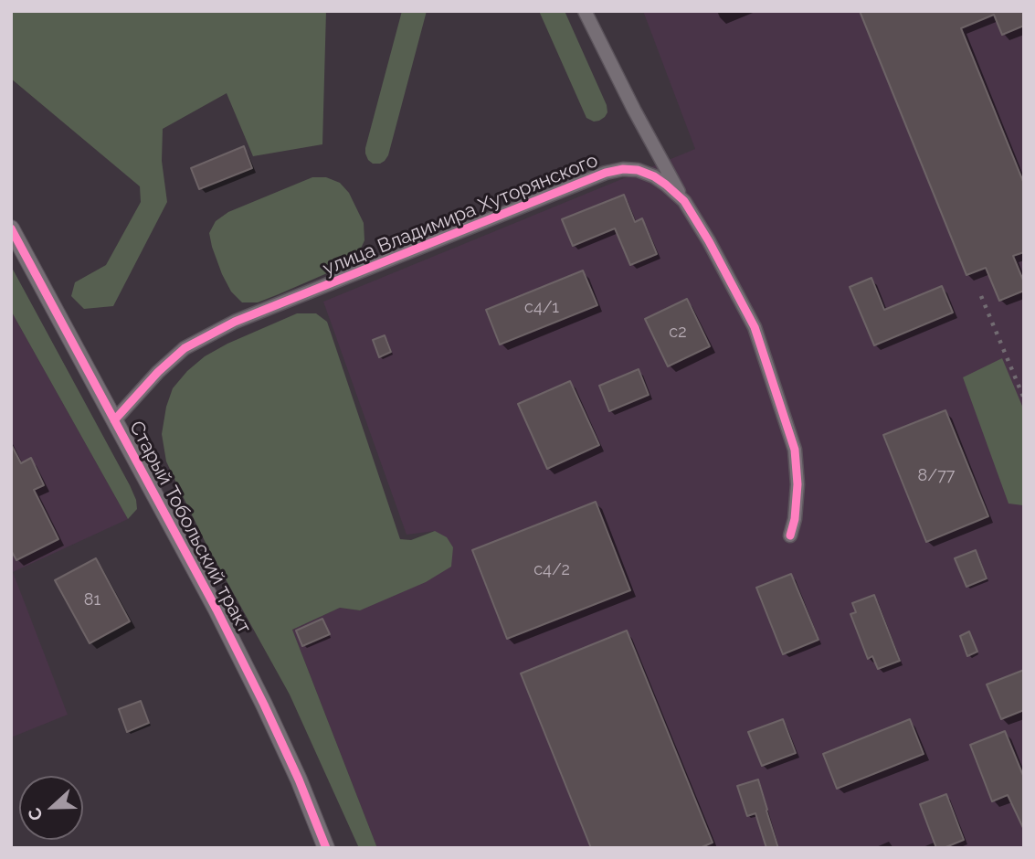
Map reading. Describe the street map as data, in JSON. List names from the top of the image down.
{
  "streets": {
    "street": ["улица Владимира Хуторянского", "Старый Тобольский тракт"]
  },
  "crossings": [
    ["улица Владимира Хуторянского", "Старый Тобольский тракт"]
  ],
  "house_numbers": [
    "с4/1",
    "с2",
    "8/77",
    "с4/2",
    "81"
  ],
  "north": "left"
}
